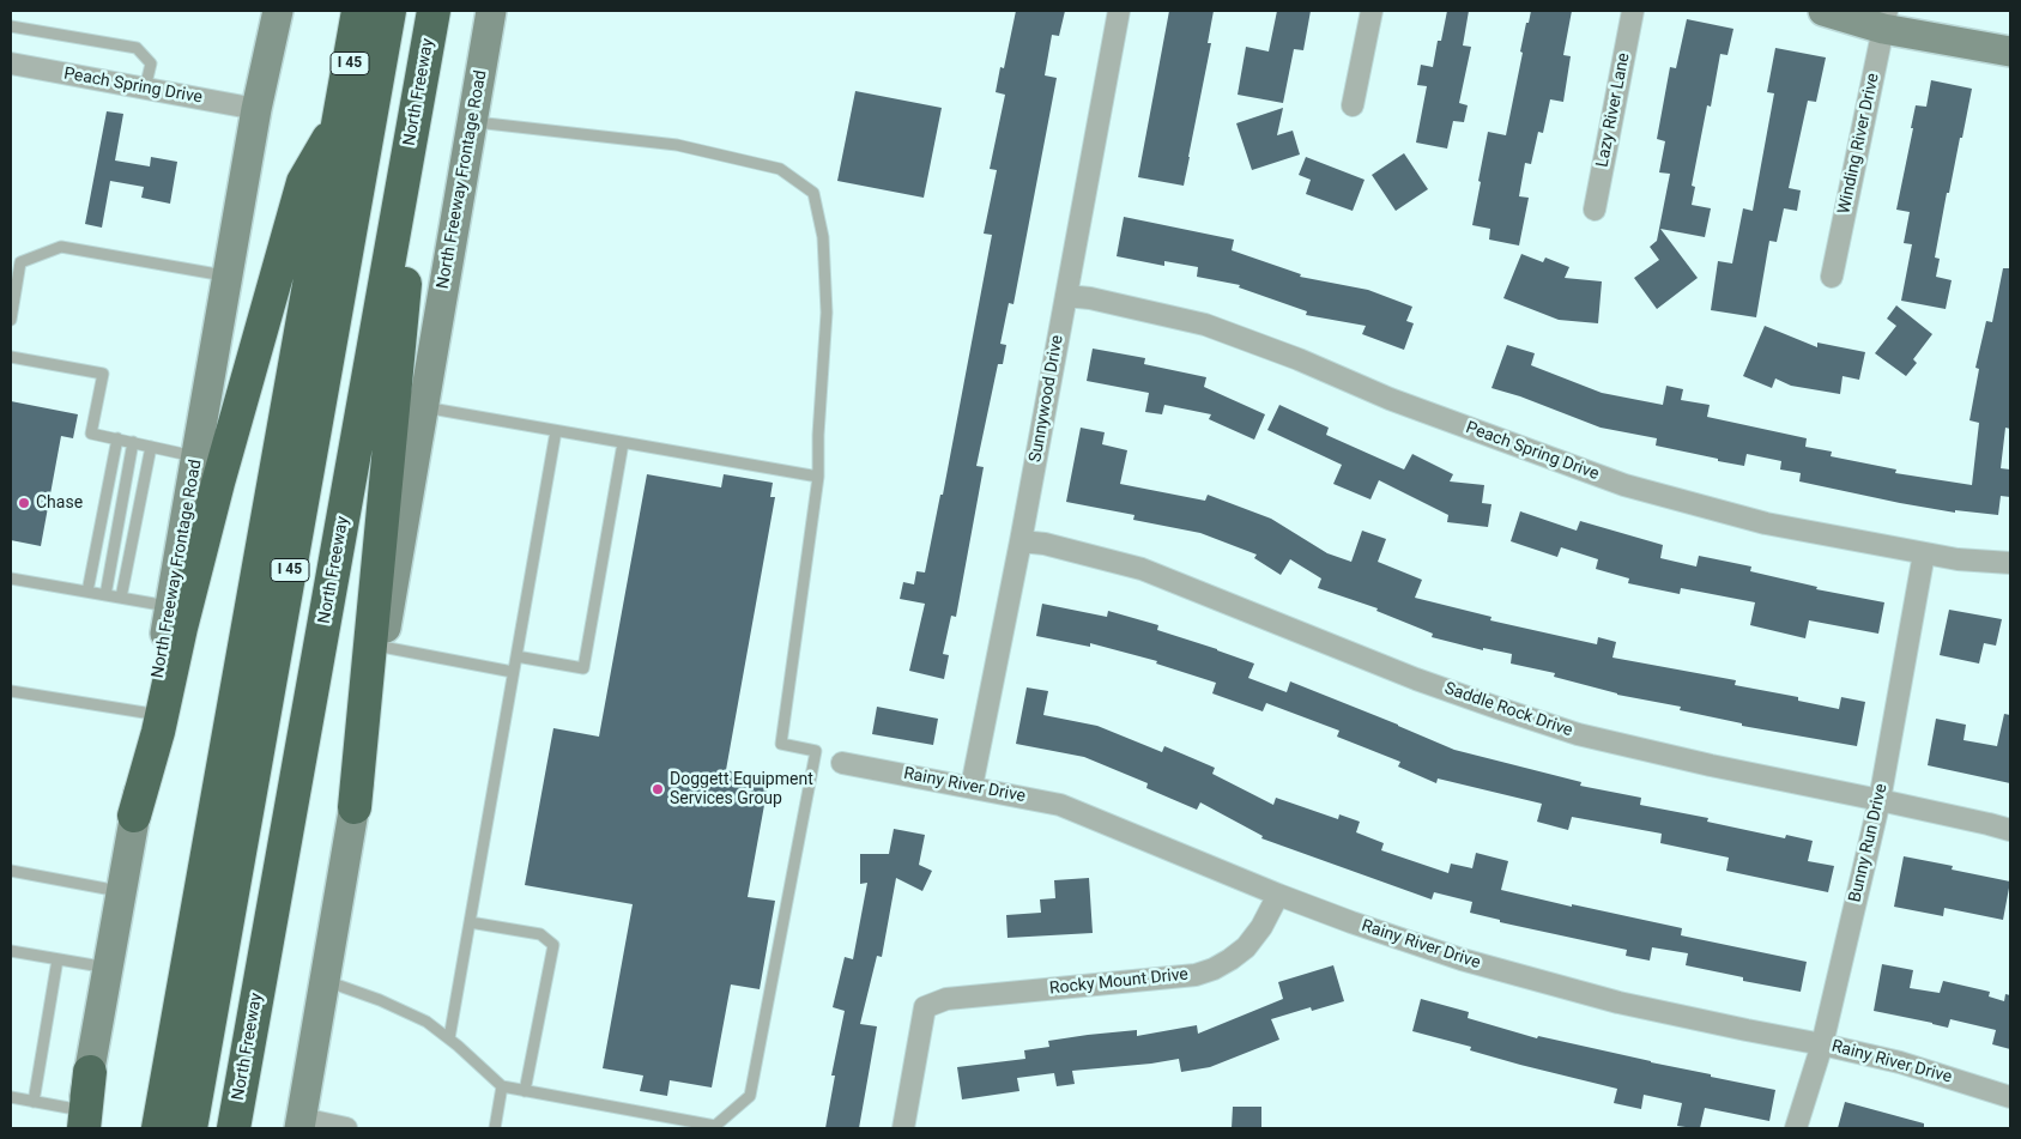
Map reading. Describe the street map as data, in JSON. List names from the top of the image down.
{
  "streets": {
    "highway": ["I 45", "North Freeway"],
    "main road": ["North Freeway Frontage Road"],
    "street": [
      "Peach Spring Drive",
      "Lazy River Lane",
      "Winding River Drive",
      "Sunnywood Drive",
      "Saddle Rock Drive",
      "Rainy River Drive",
      "Bunny Run Drive",
      "Rocky Mount Drive"
    ]
  },
  "crossings": [
    ["Peach Spring Drive", "North Freeway Frontage Road"],
    ["Peach Spring Drive", "Sunnywood Drive"],
    ["Peach Spring Drive", "Bunny Run Drive"],
    ["Sunnywood Drive", "Saddle Rock Drive"],
    ["Sunnywood Drive", "Rainy River Drive"],
    ["Saddle Rock Drive", "Bunny Run Drive"],
    ["Rainy River Drive", "Bunny Run Drive"],
    ["Rainy River Drive", "Rocky Mount Drive"]
  ],
  "places": ["Chase", "Doggett Equipment Services Group"]
}
